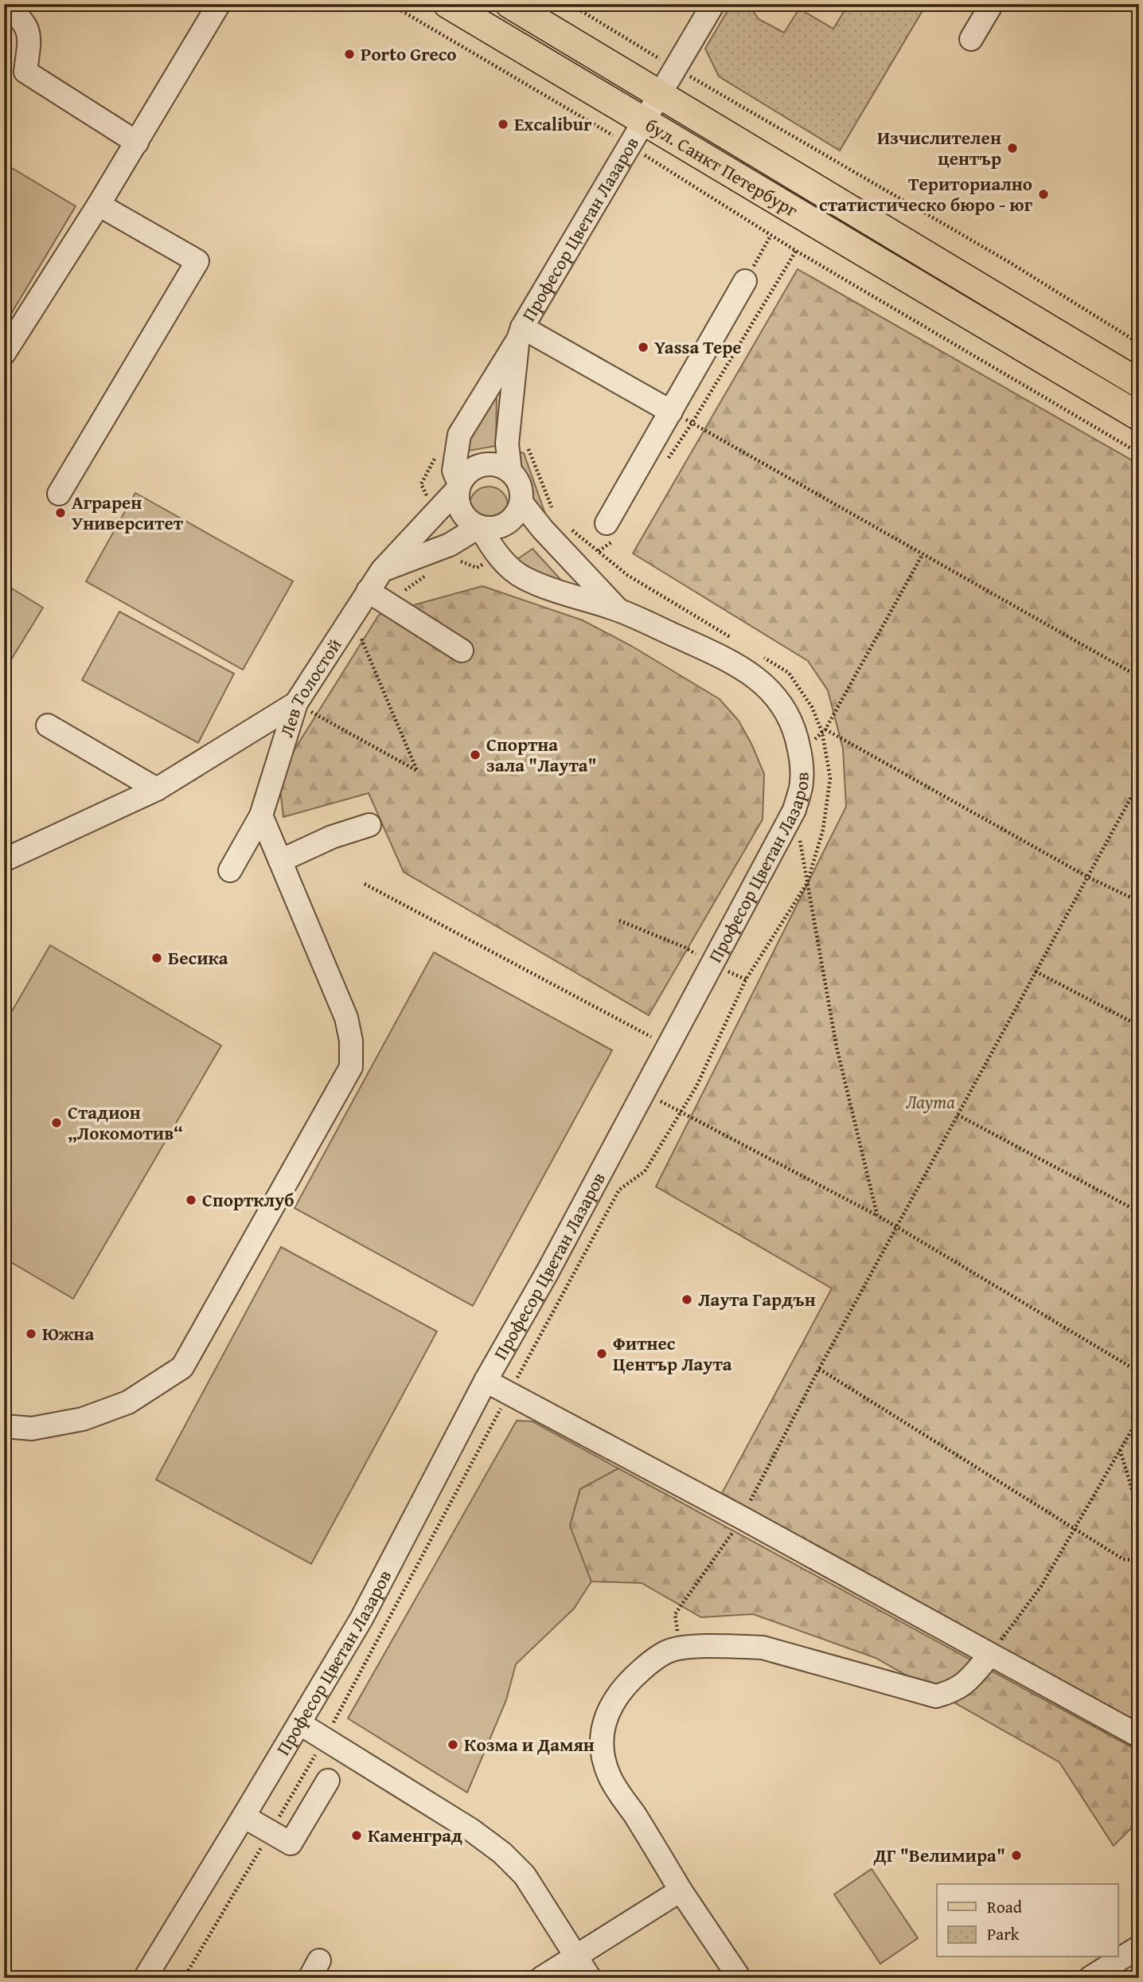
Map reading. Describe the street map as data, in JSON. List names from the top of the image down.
{
  "streets": {
    "main road": ["бул. Санкт Петербург"],
    "street": ["Професор Цветан Лазаров", "Лев Толостой"]
  },
  "crossings": [
    ["бул. Санкт Петербург", "Професор Цветан Лазаров"],
    ["Професор Цветан Лазаров", "Лев Толостой"]
  ],
  "parks": ["Лаута"],
  "places": [
    "Porto Greco",
    "Excalibur",
    "Изчислителен център",
    "Териториално статистическо бюро - юг",
    "Yassa Tepe",
    "Аграрен Университет",
    "Спортна зала \"Лаута\"",
    "Бесика",
    "Стадион „Локомотив“",
    "Спортклуб",
    "Лаута Гардън",
    "Южна",
    "Фитнес Център Лаута",
    "Козма и Дамян",
    "Каменград",
    "ДГ \"Велимира\""
  ],
  "legend": ["Road", "Park"]
}
